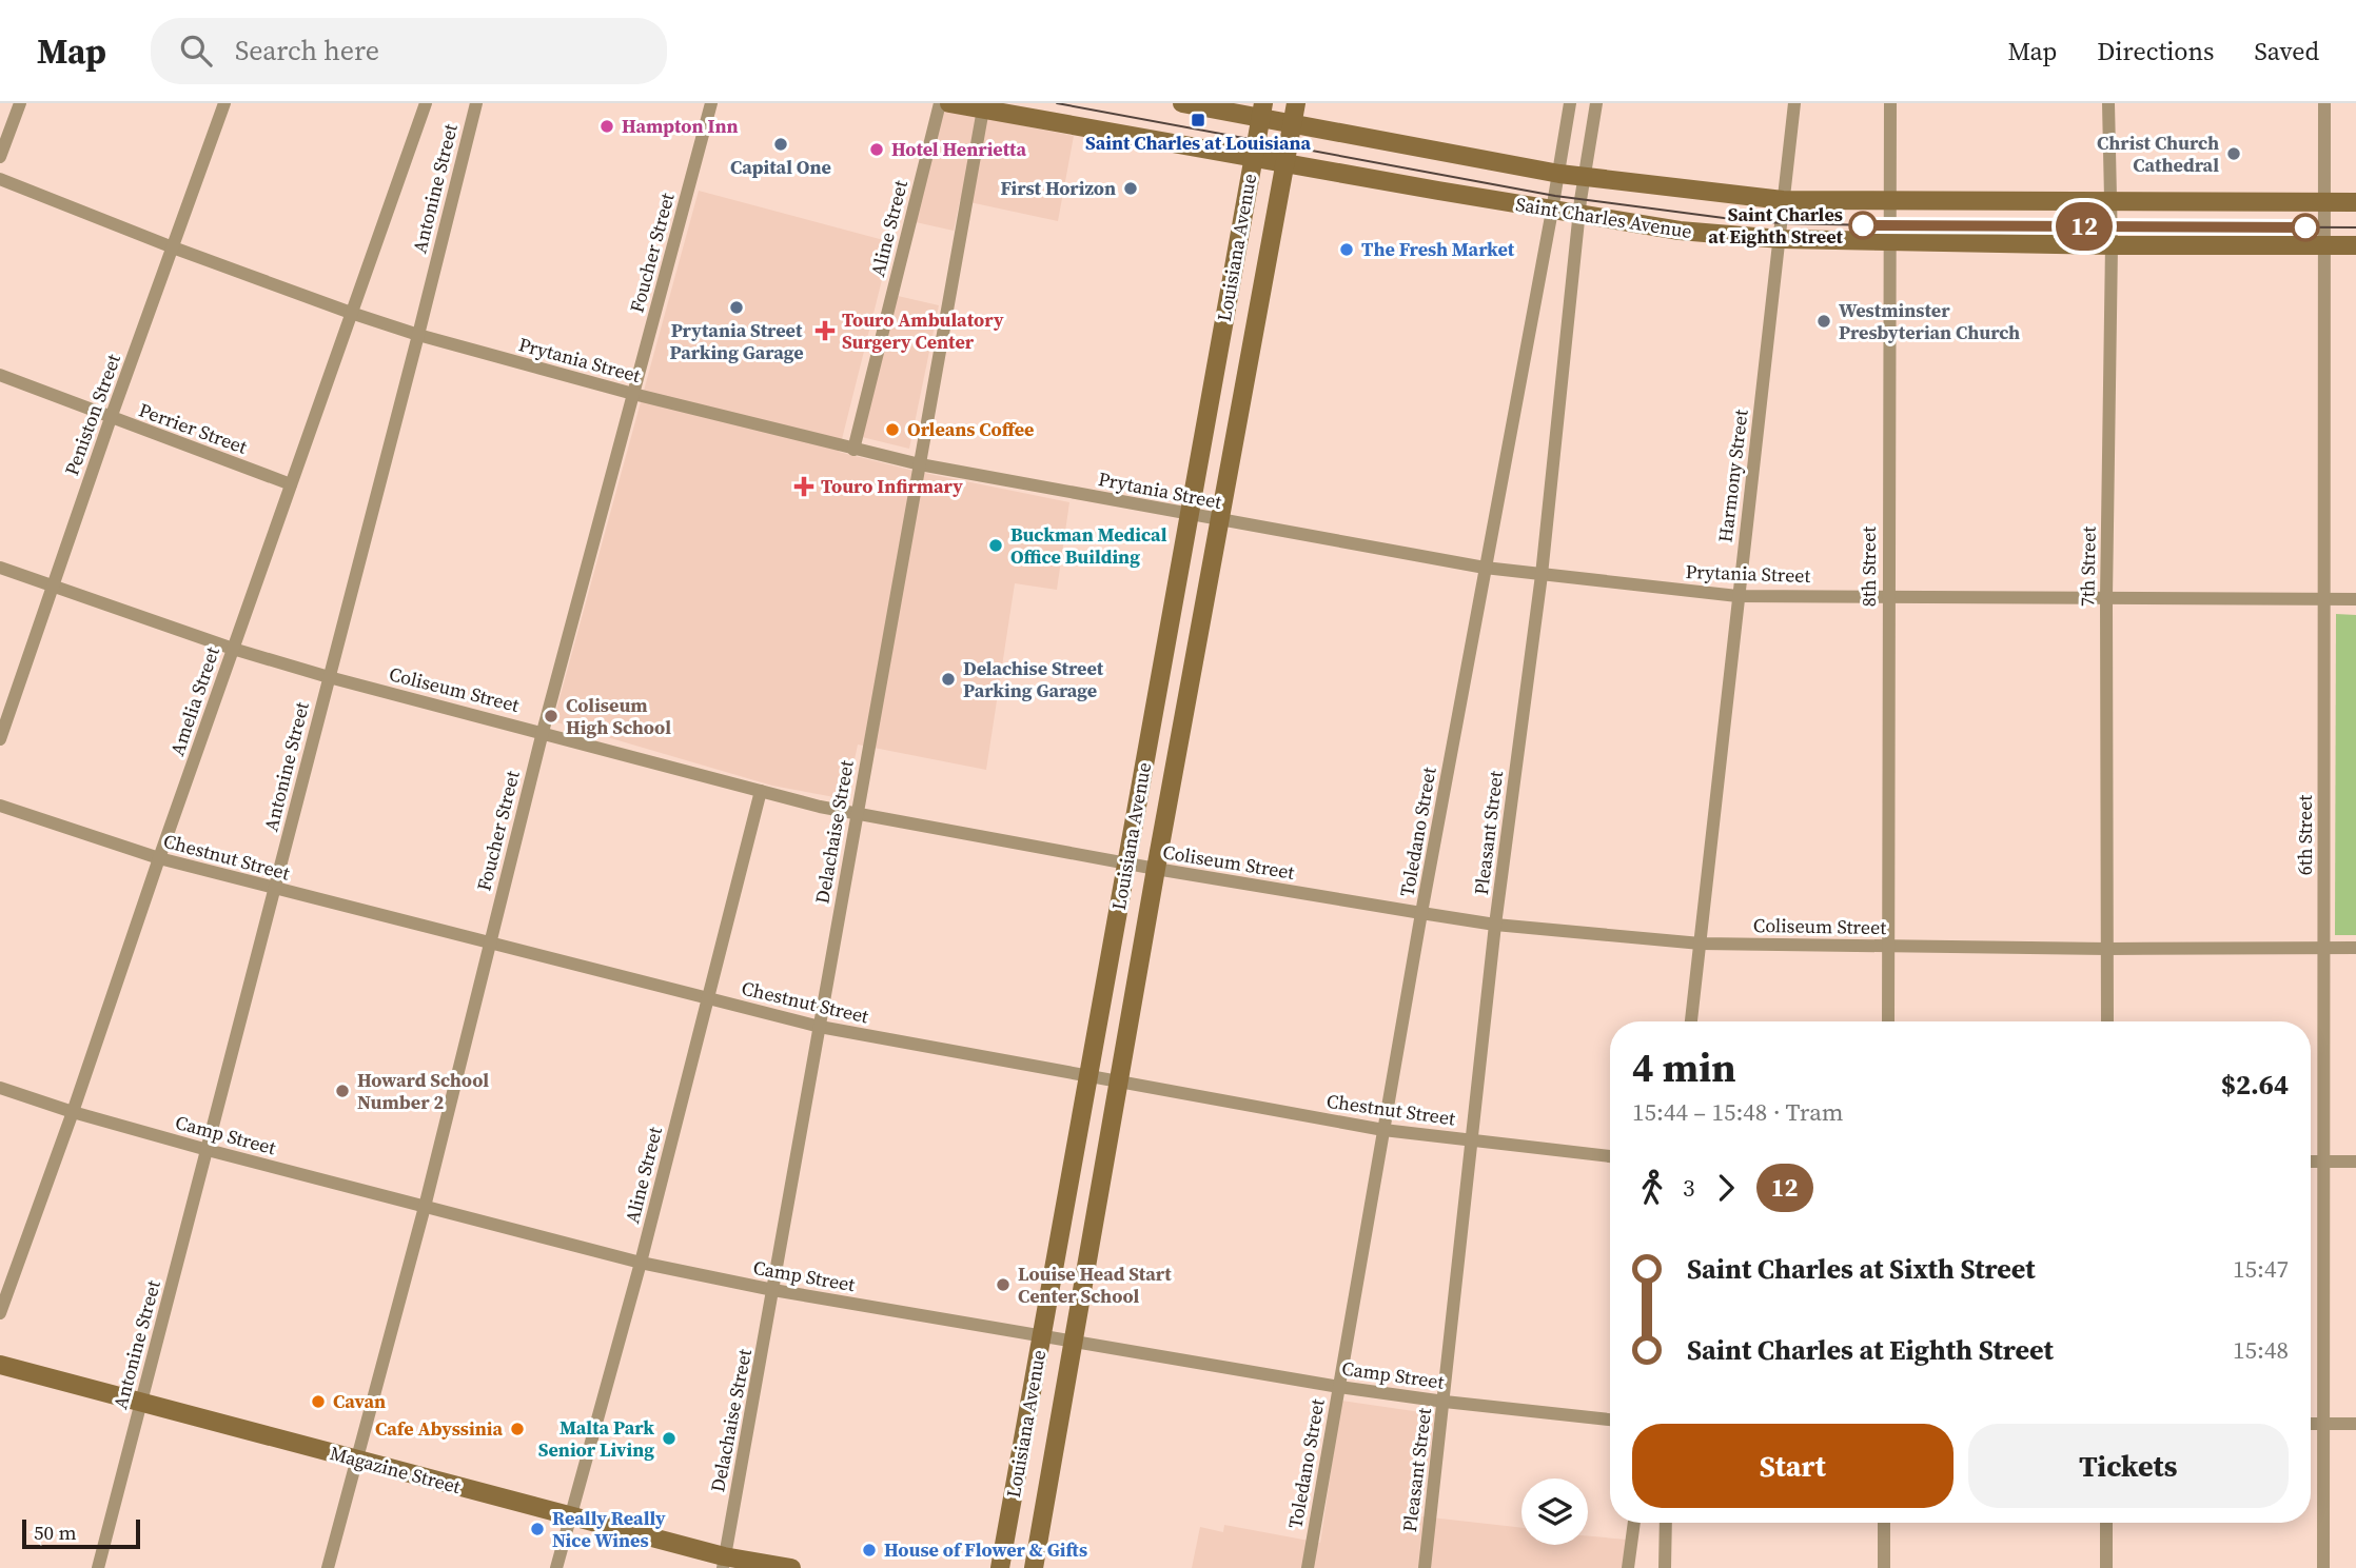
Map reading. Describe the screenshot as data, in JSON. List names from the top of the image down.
{
  "streets": {
    "street": [
      "Antonine Street",
      "Saint Charles Avenue",
      "Aline Street",
      "Louisiana Avenue",
      "Foucher Street",
      "Prytania Street",
      "Peniston Street",
      "Perrier Street",
      "Harmony Street",
      "8th Street",
      "7th Street",
      "Coliseum Street",
      "Amelia Street",
      "Delachaise Street",
      "Toledano Street",
      "Pleasant Street",
      "6th Street",
      "Chestnut Street",
      "Camp Street",
      "Magazine Street"
    ]
  },
  "crossings": [
    ["Antonine Street", "Prytania Street"],
    ["Antonine Street", "Coliseum Street"],
    ["Antonine Street", "Chestnut Street"],
    ["Antonine Street", "Camp Street"],
    ["Antonine Street", "Magazine Street"],
    ["Saint Charles Avenue", "Louisiana Avenue"],
    ["Saint Charles Avenue", "Harmony Street"],
    ["Saint Charles Avenue", "8th Street"],
    ["Saint Charles Avenue", "7th Street"],
    ["Saint Charles Avenue", "Delachaise Street"],
    ["Saint Charles Avenue", "Toledano Street"],
    ["Saint Charles Avenue", "Pleasant Street"],
    ["Saint Charles Avenue", "6th Street"],
    ["Aline Street", "Prytania Street"],
    ["Aline Street", "Coliseum Street"],
    ["Aline Street", "Chestnut Street"],
    ["Aline Street", "Camp Street"],
    ["Aline Street", "Magazine Street"],
    ["Louisiana Avenue", "Prytania Street"],
    ["Louisiana Avenue", "Coliseum Street"],
    ["Louisiana Avenue", "Chestnut Street"],
    ["Louisiana Avenue", "Camp Street"],
    ["Foucher Street", "Prytania Street"],
    ["Foucher Street", "Coliseum Street"],
    ["Foucher Street", "Chestnut Street"],
    ["Foucher Street", "Camp Street"],
    ["Foucher Street", "Magazine Street"],
    ["Prytania Street", "Peniston Street"],
    ["Prytania Street", "Harmony Street"],
    ["Prytania Street", "8th Street"],
    ["Prytania Street", "7th Street"],
    ["Prytania Street", "Amelia Street"],
    ["Prytania Street", "Delachaise Street"],
    ["Prytania Street", "Toledano Street"],
    ["Prytania Street", "Pleasant Street"],
    ["Prytania Street", "6th Street"],
    ["Peniston Street", "Perrier Street"],
    ["Peniston Street", "Coliseum Street"],
    ["Perrier Street", "Amelia Street"],
    ["Harmony Street", "Coliseum Street"],
    ["8th Street", "Coliseum Street"],
    ["7th Street", "Coliseum Street"],
    ["Coliseum Street", "Amelia Street"],
    ["Coliseum Street", "Delachaise Street"],
    ["Coliseum Street", "Toledano Street"],
    ["Coliseum Street", "Pleasant Street"],
    ["Coliseum Street", "6th Street"],
    ["Amelia Street", "Chestnut Street"],
    ["Amelia Street", "Camp Street"],
    ["Delachaise Street", "Chestnut Street"],
    ["Delachaise Street", "Camp Street"],
    ["Delachaise Street", "Magazine Street"],
    ["Toledano Street", "Chestnut Street"],
    ["Toledano Street", "Camp Street"],
    ["Pleasant Street", "Chestnut Street"],
    ["Pleasant Street", "Camp Street"]
  ],
  "places": {
    "transit": ["Saint Charles at Louisiana"],
    "other": [
      "Hampton Inn",
      "Capital One",
      "Hotel Henrietta",
      "Christ Church Cathedral",
      "First Horizon",
      "Saint Charles at Eighth Street",
      "The Fresh Market",
      "Prytania Street Parking Garage",
      "Westminster Presbyterian Church",
      "Orleans Coffee",
      "Buckman Medical Office Building",
      "Delachise Street Parking Garage",
      "Coliseum High School",
      "Howard School Number 2",
      "Louise Head Start Center School",
      "Cavan",
      "Cafe Abyssinia",
      "Malta Park Senior Living",
      "Really Really Nice Wines",
      "House of Flower & Gifts"
    ],
    "health": ["Touro Ambulatory Surgery Center", "Touro Infirmary"]
  },
  "lines": ["tram line 12"],
  "scale_bar": "50 m",
  "page": {
    "header": "Map",
    "search": "Search here",
    "nav": ["Map", "Directions", "Saved"],
    "on_map": "12",
    "heading": ["4 min", "15:44 – 15:48 · Tram", "$2.64"],
    "legs": ["3", "12"],
    "list": [
      {
        "name": "Saint Charles at Sixth Street",
        "value": "15:47"
      },
      {
        "name": "Saint Charles at Eighth Street",
        "value": "15:48"
      }
    ],
    "buttons": ["Start", "Tickets"],
    "scale": "50 m"
  }
}
